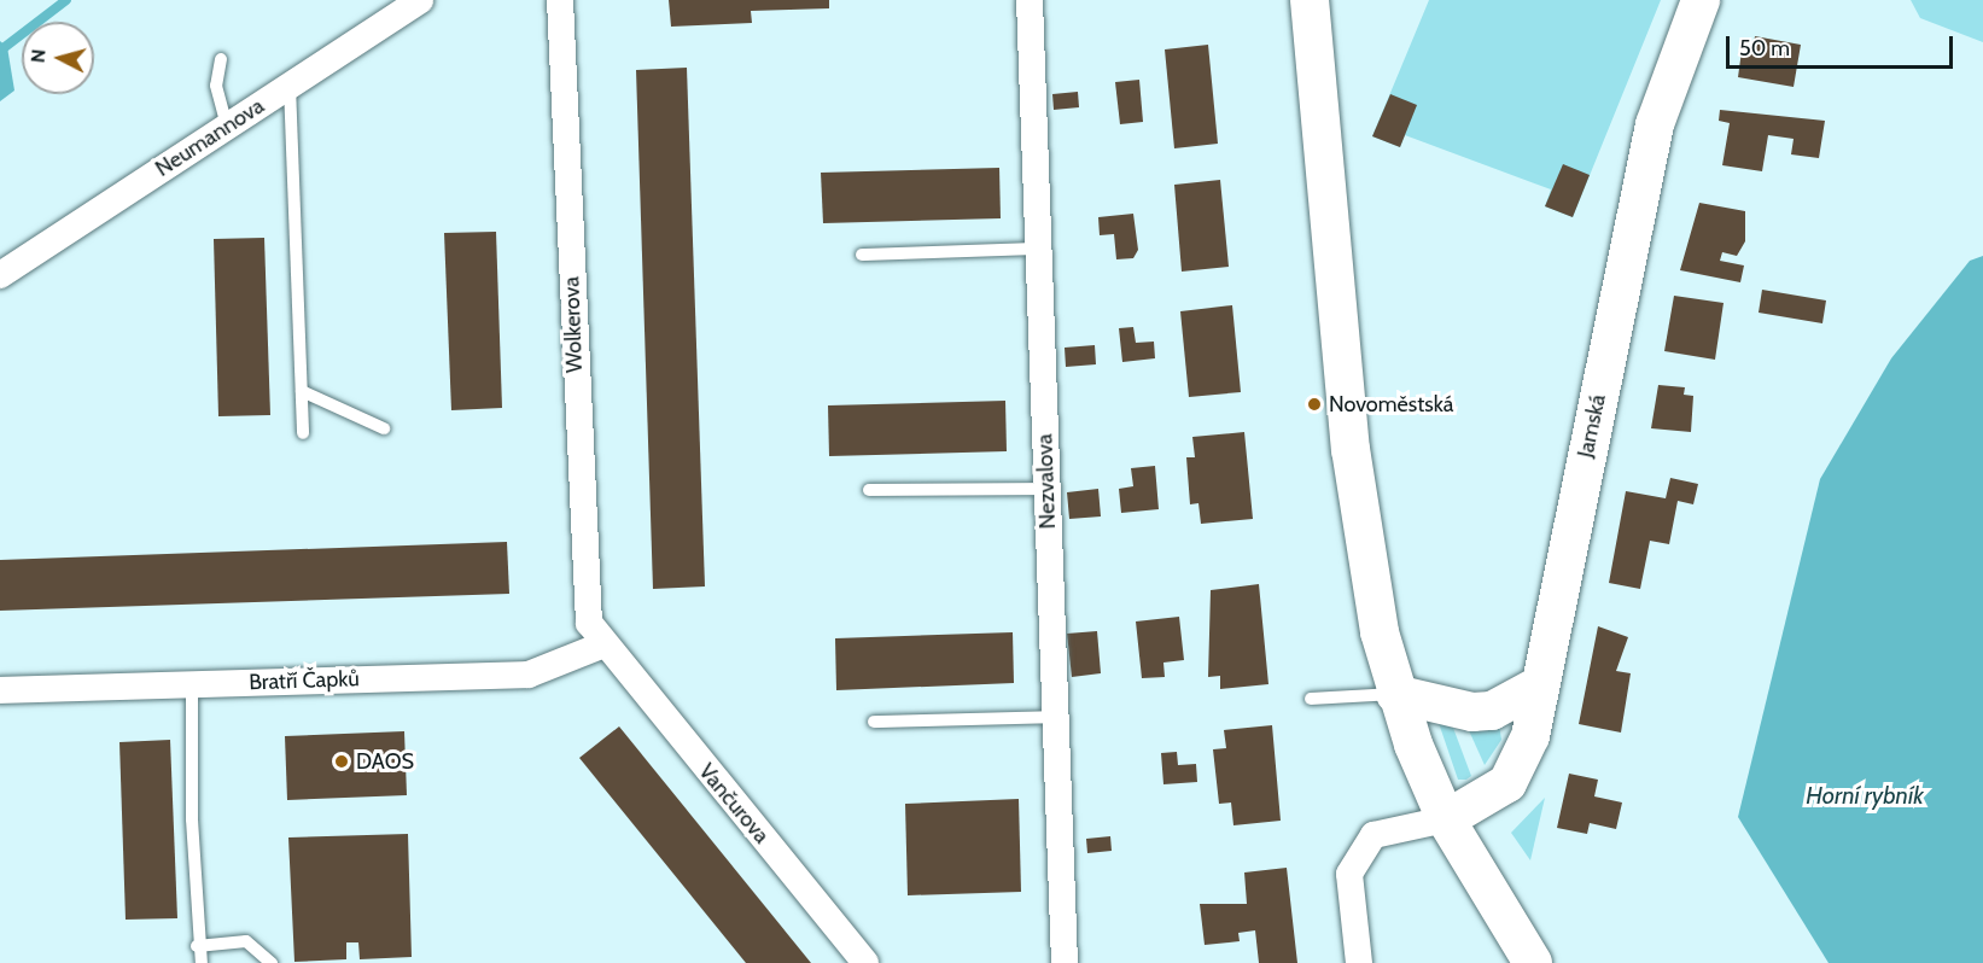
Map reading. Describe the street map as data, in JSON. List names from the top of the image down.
{
  "streets": {
    "street": [
      "Neumannova",
      "Wolkerova",
      "Jamská",
      "Nezvalova",
      "Bratří Čapků",
      "Vančurova"
    ]
  },
  "crossings": [
    ["Wolkerova", "Bratří Čapků"],
    ["Wolkerova", "Vančurova"],
    ["Bratří Čapků", "Vančurova"]
  ],
  "water": ["Horní rybník"],
  "places": ["Novoměstská", "DAOS"],
  "scale_bar": "50 m",
  "north": "left"
}
